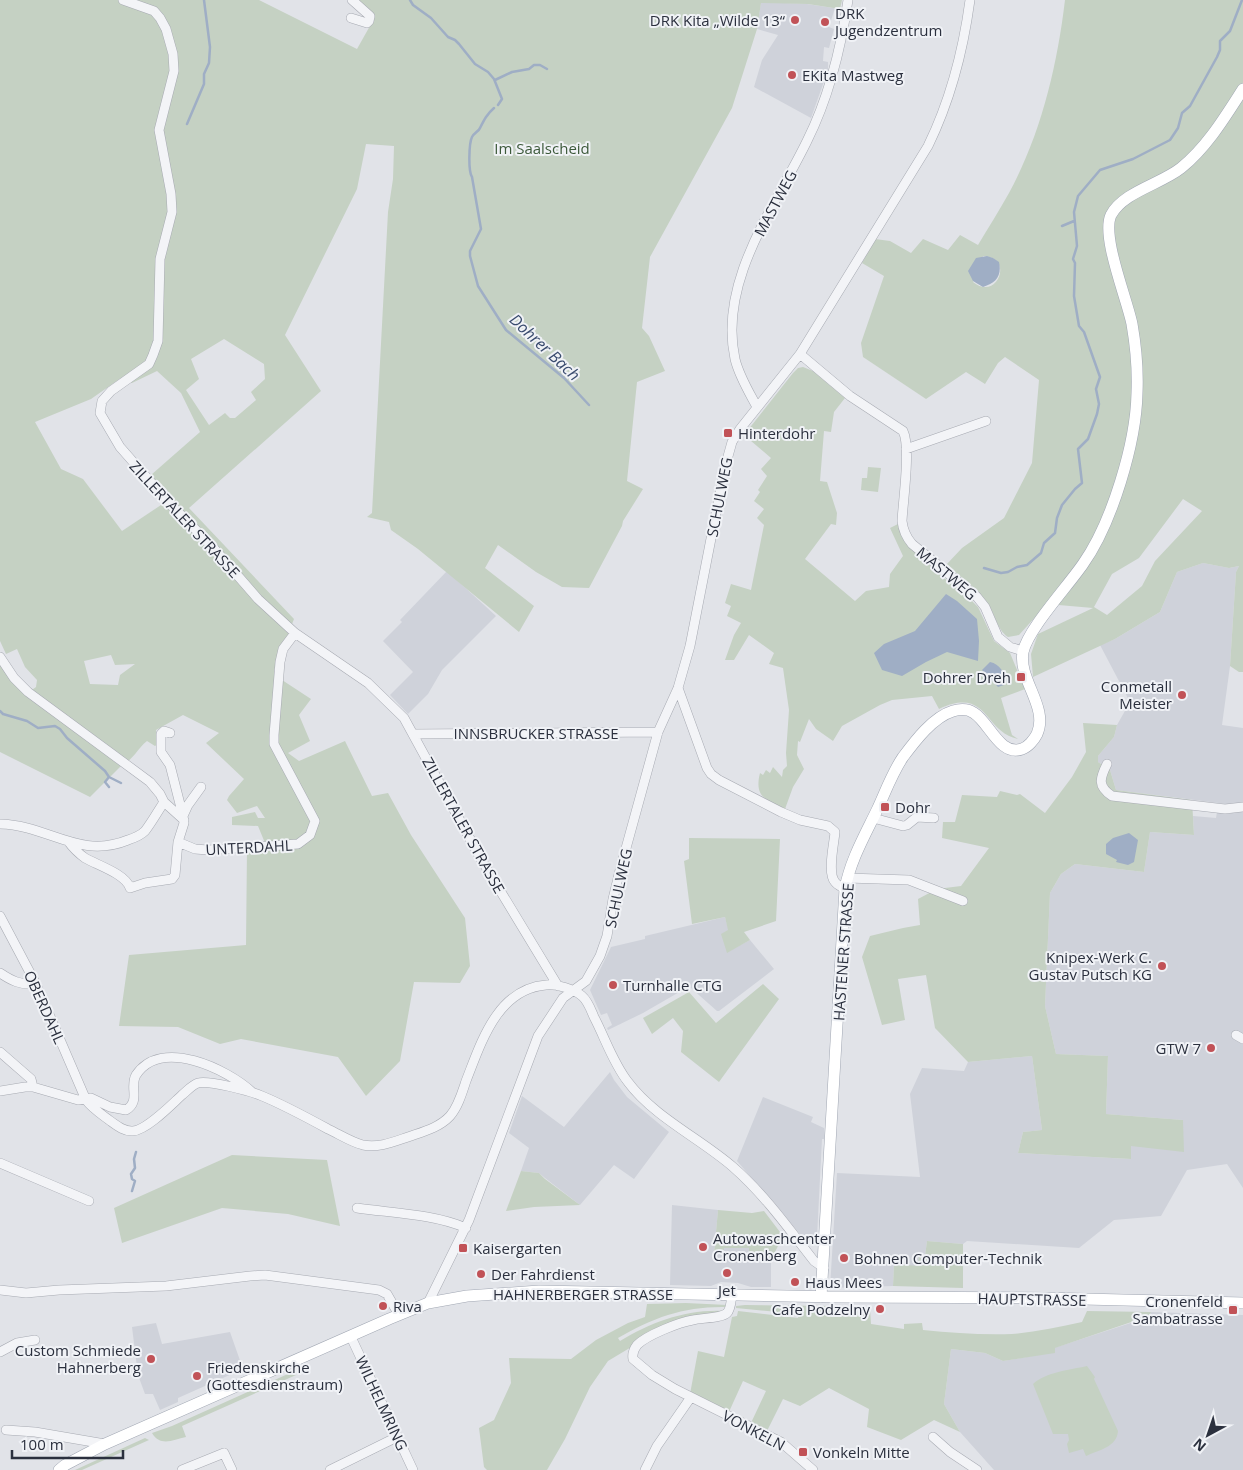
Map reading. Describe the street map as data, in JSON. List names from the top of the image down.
{
  "streets": {
    "main road": ["HASTENER STRASSE", "HAHNERBERGER STRASSE", "HAUPTSTRASSE"],
    "street": [
      "MASTWEG",
      "SCHULWEG",
      "ZILLERTALER STRASSE",
      "INNSBRUCKER STRASSE",
      "UNTERDAHL",
      "OBERDAHL",
      "WILHELMRING",
      "VONKELN"
    ]
  },
  "crossings": [
    ["MASTWEG", "SCHULWEG"],
    ["MASTWEG", "HASTENER STRASSE"],
    ["SCHULWEG", "INNSBRUCKER STRASSE"],
    ["SCHULWEG", "HAHNERBERGER STRASSE"],
    ["ZILLERTALER STRASSE", "INNSBRUCKER STRASSE"],
    ["ZILLERTALER STRASSE", "UNTERDAHL"],
    ["HASTENER STRASSE", "HAHNERBERGER STRASSE"],
    ["HASTENER STRASSE", "HAUPTSTRASSE"],
    ["HAHNERBERGER STRASSE", "HAUPTSTRASSE"],
    ["HAHNERBERGER STRASSE", "WILHELMRING"],
    ["HAHNERBERGER STRASSE", "VONKELN"]
  ],
  "water": ["Dohrer Bach"],
  "parks": ["Im Saalscheid"],
  "places": {
    "other": [
      "DRK Kita „Wilde 13“",
      "DRK Jugendzentrum",
      "EKita Mastweg",
      "Conmetall Meister",
      "Knipex-Werk C. Gustav Putsch KG",
      "Turnhalle CTG",
      "GTW 7",
      "Autowaschcenter Cronenberg",
      "Bohnen Computer-Technik",
      "Jet",
      "Der Fahrdienst",
      "Haus Mees",
      "Riva",
      "Cafe Podzelny",
      "Custom Schmiede Hahnerberg",
      "Friedenskirche (Gottesdienstraum)"
    ],
    "transit": [
      "Hinterdohr",
      "Dohrer Dreh",
      "Dohr",
      "Kaisergarten",
      "Cronenfeld Sambatrasse",
      "Vonkeln Mitte"
    ]
  },
  "scale_bar": "100 m",
  "north": "bottom left"
}
